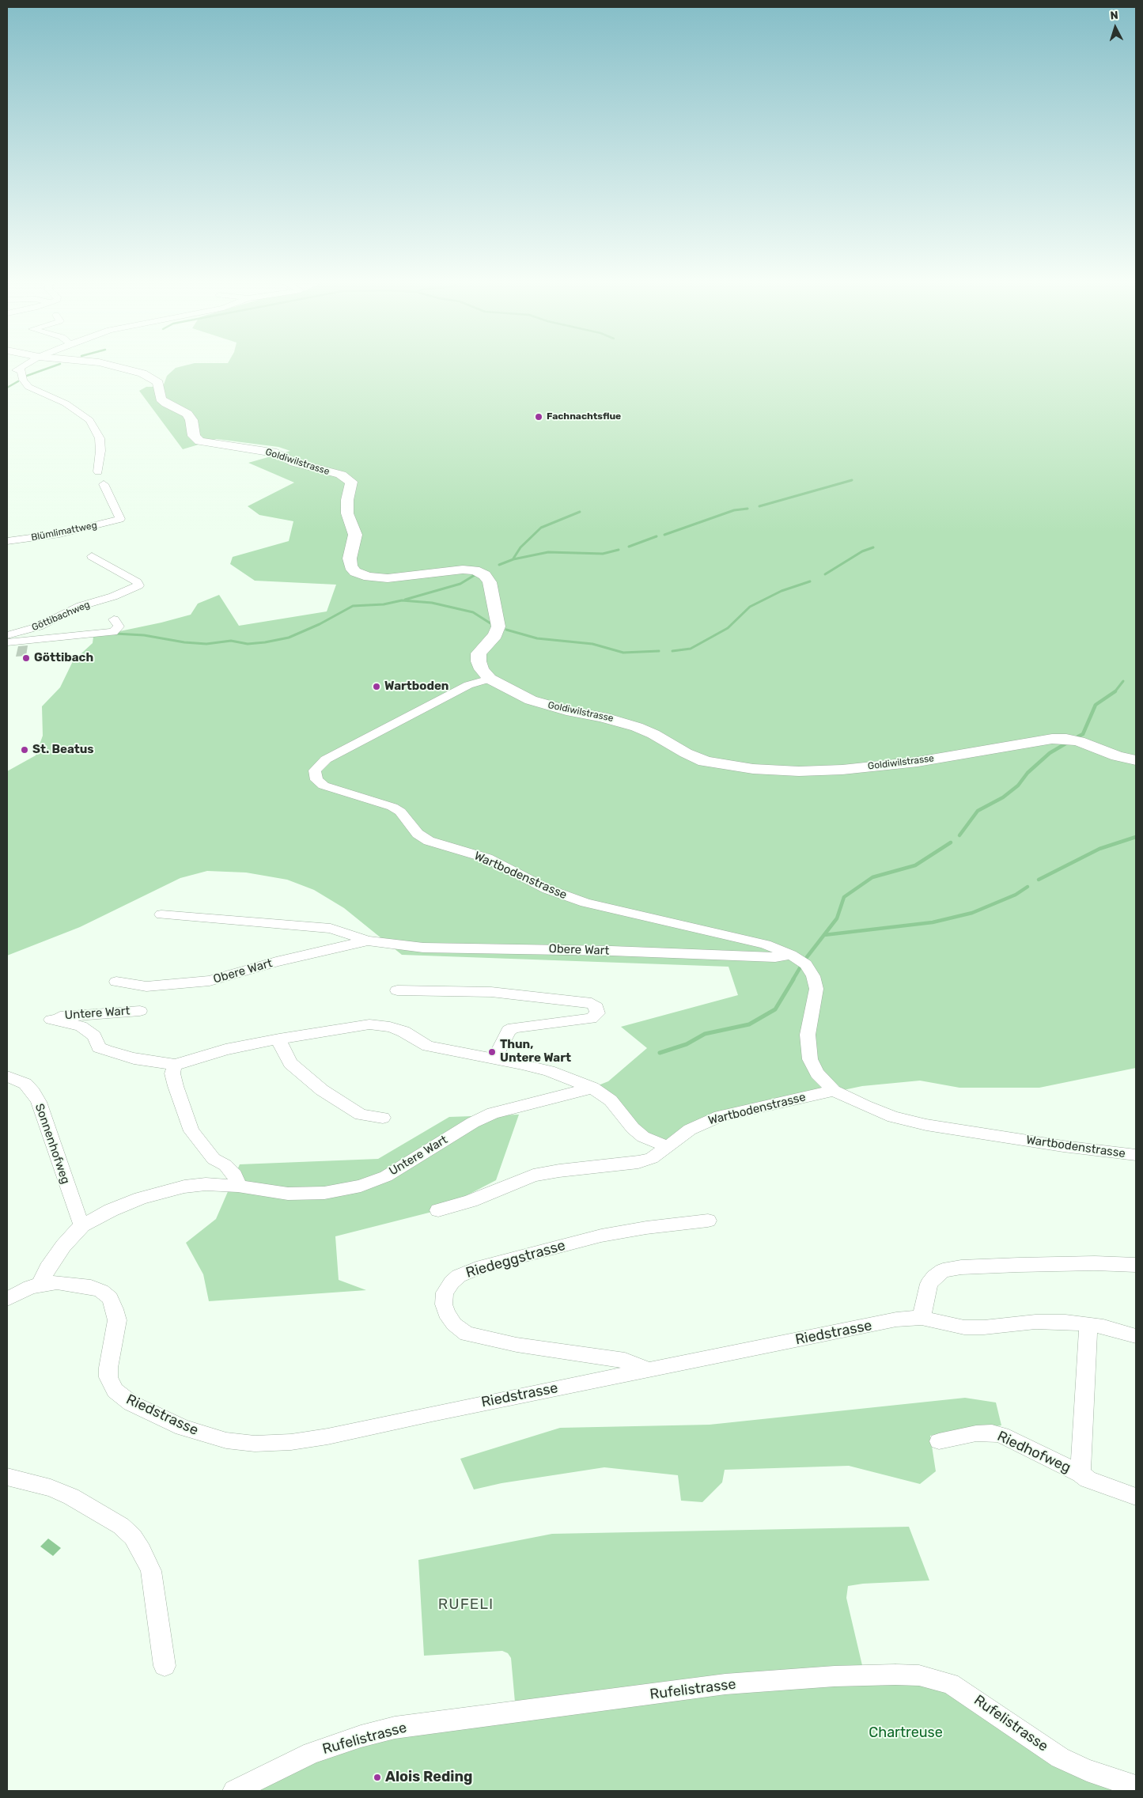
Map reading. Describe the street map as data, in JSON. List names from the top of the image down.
{
  "streets": {
    "street": [
      "Goldiwilstrasse",
      "Blümlimattweg",
      "Göttibachweg",
      "Wartbodenstrasse",
      "Obere Wart",
      "Untere Wart",
      "Sonnenhofweg",
      "Riedeggstrasse",
      "Riedstrasse",
      "Riedhofweg",
      "Rufelistrasse"
    ]
  },
  "crossings": [
    ["Goldiwilstrasse", "Wartbodenstrasse"],
    ["Wartbodenstrasse", "Obere Wart"],
    ["Wartbodenstrasse", "Untere Wart"],
    ["Untere Wart", "Sonnenhofweg"],
    ["Untere Wart", "Riedstrasse"],
    ["Riedeggstrasse", "Riedstrasse"],
    ["Riedstrasse", "Riedhofweg"]
  ],
  "districts": ["RUFELI"],
  "parks": ["Chartreuse"],
  "places": [
    "Fachnachtsflue",
    "Göttibach",
    "Wartboden",
    "St. Beatus",
    "Thun, Untere Wart",
    "Alois Reding"
  ],
  "north": "top"
}
